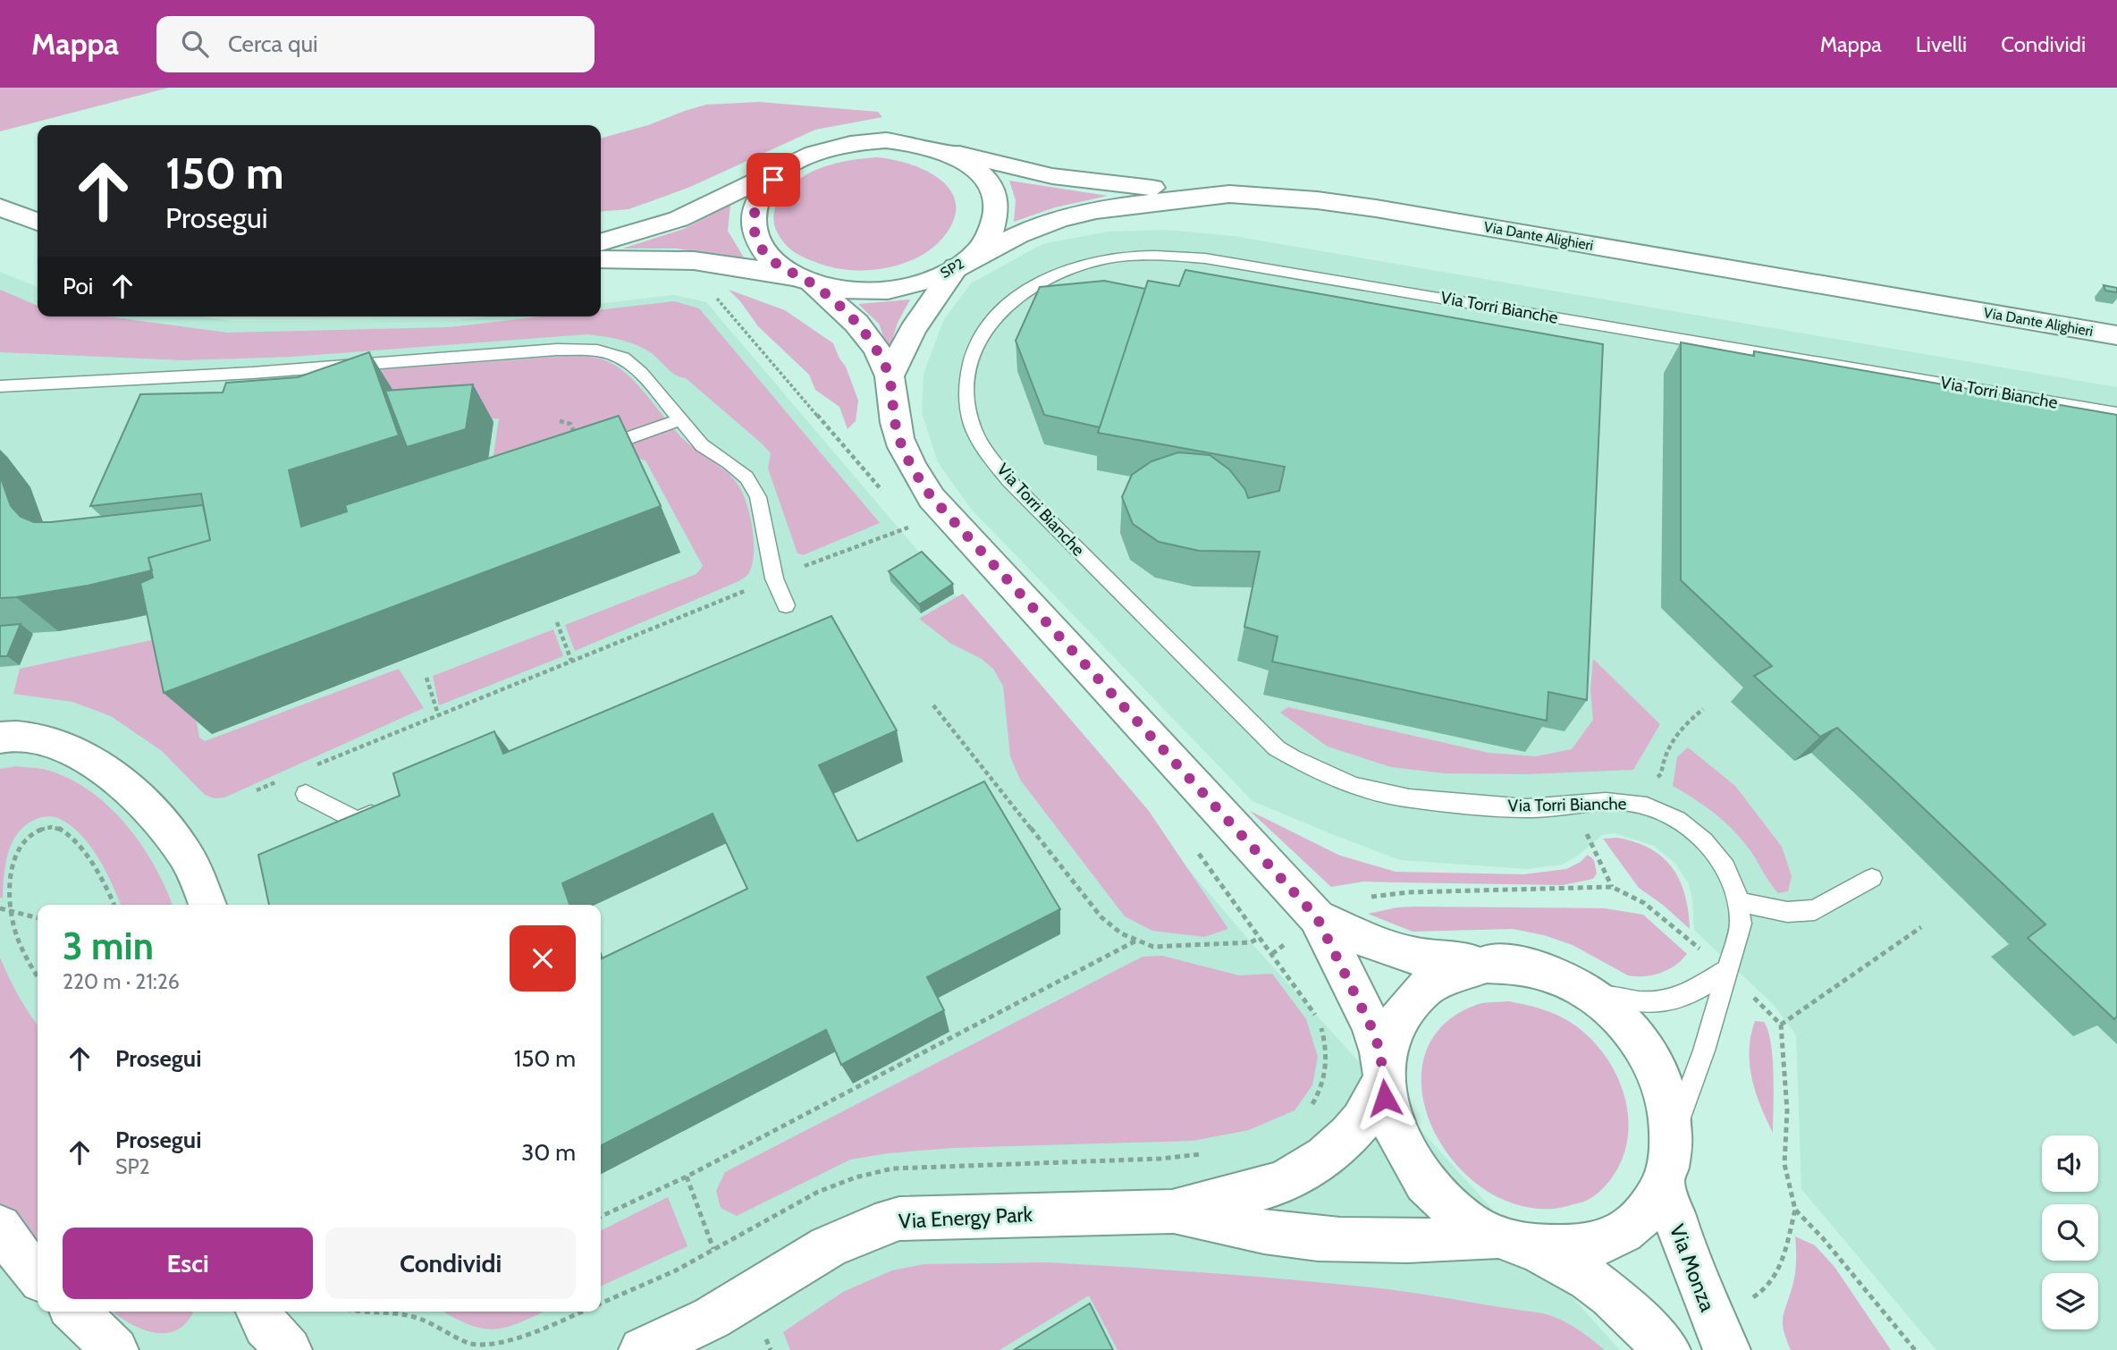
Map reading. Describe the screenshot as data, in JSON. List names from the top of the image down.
{
  "streets": {
    "street": [
      "Via Dante Alighieri",
      "SP2",
      "Via Energy Park",
      "Via Monza"
    ],
    "lane": ["Via Torri Bianche"]
  },
  "crossings": [
    ["Via Dante Alighieri", "SP2"],
    ["Via Energy Park", "Via Monza"]
  ],
  "page": {
    "header": "Mappa",
    "search": "Cerca qui",
    "nav": ["Mappa", "Livelli", "Condividi"],
    "turn": ["150 m", "Prosegui"],
    "then": "Poi",
    "heading": ["3 min", "220 m · 21:26"],
    "list": [
      {
        "name": "Prosegui",
        "value": "150 m"
      },
      {
        "name": "Prosegui",
        "note": "SP2",
        "value": "30 m"
      }
    ],
    "buttons": ["Esci", "Condividi"]
  }
}
